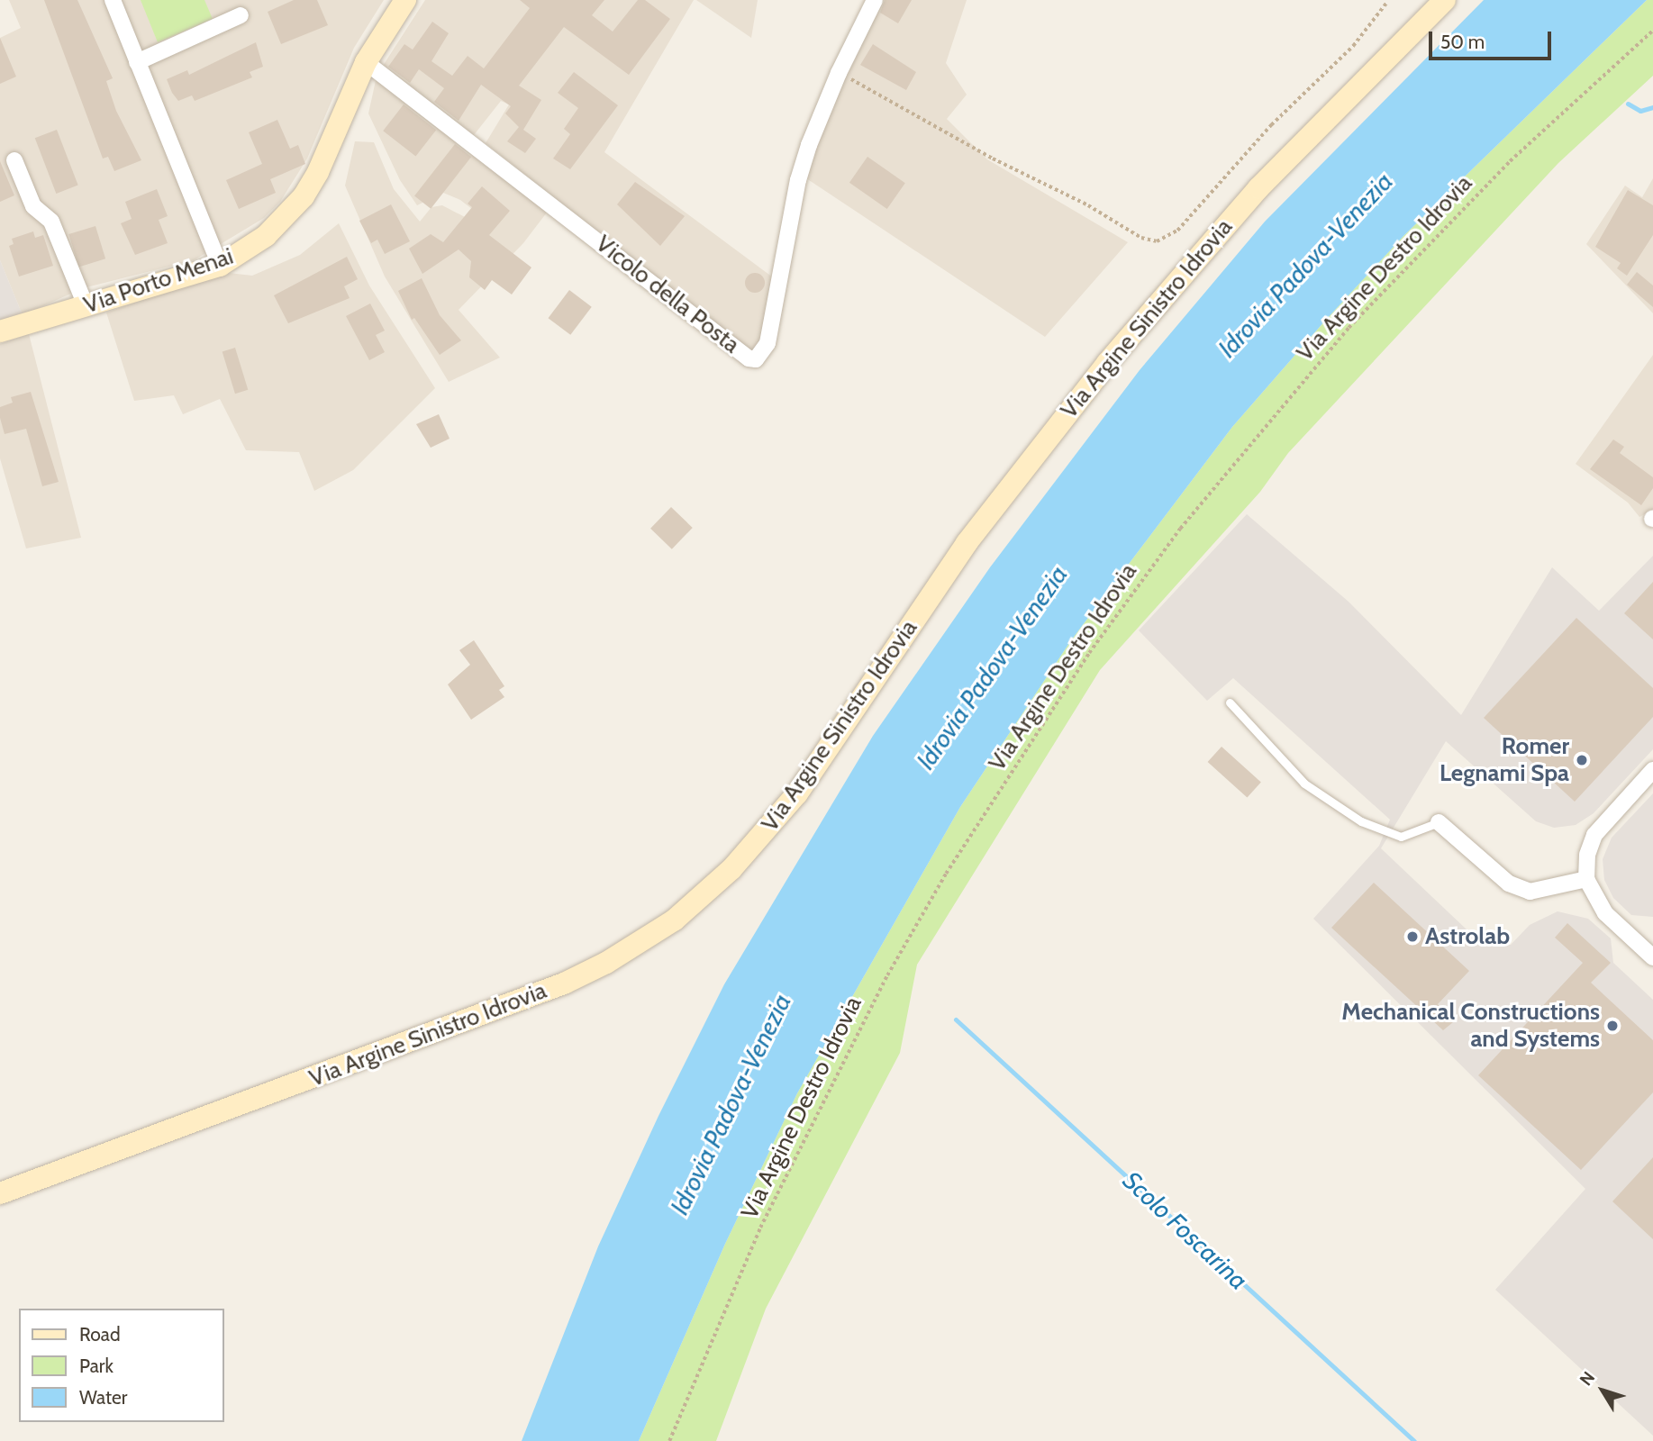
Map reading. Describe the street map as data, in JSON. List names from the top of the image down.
{
  "streets": {
    "main road": ["Via Porto Menai", "Via Argine Sinistro Idrovia"],
    "street": ["Vicolo della Posta"],
    "path": ["Via Argine Destro Idrovia"]
  },
  "crossings": [
    ["Via Porto Menai", "Vicolo della Posta"]
  ],
  "water": ["Idrovia Padova-Venezia", "Scolo Foscarina"],
  "places": ["Romer Legnami Spa", "Astrolab", "Mechanical Constructions and Systems"],
  "legend": ["Road", "Park", "Water"],
  "scale_bar": "50 m",
  "north": "top left"
}
